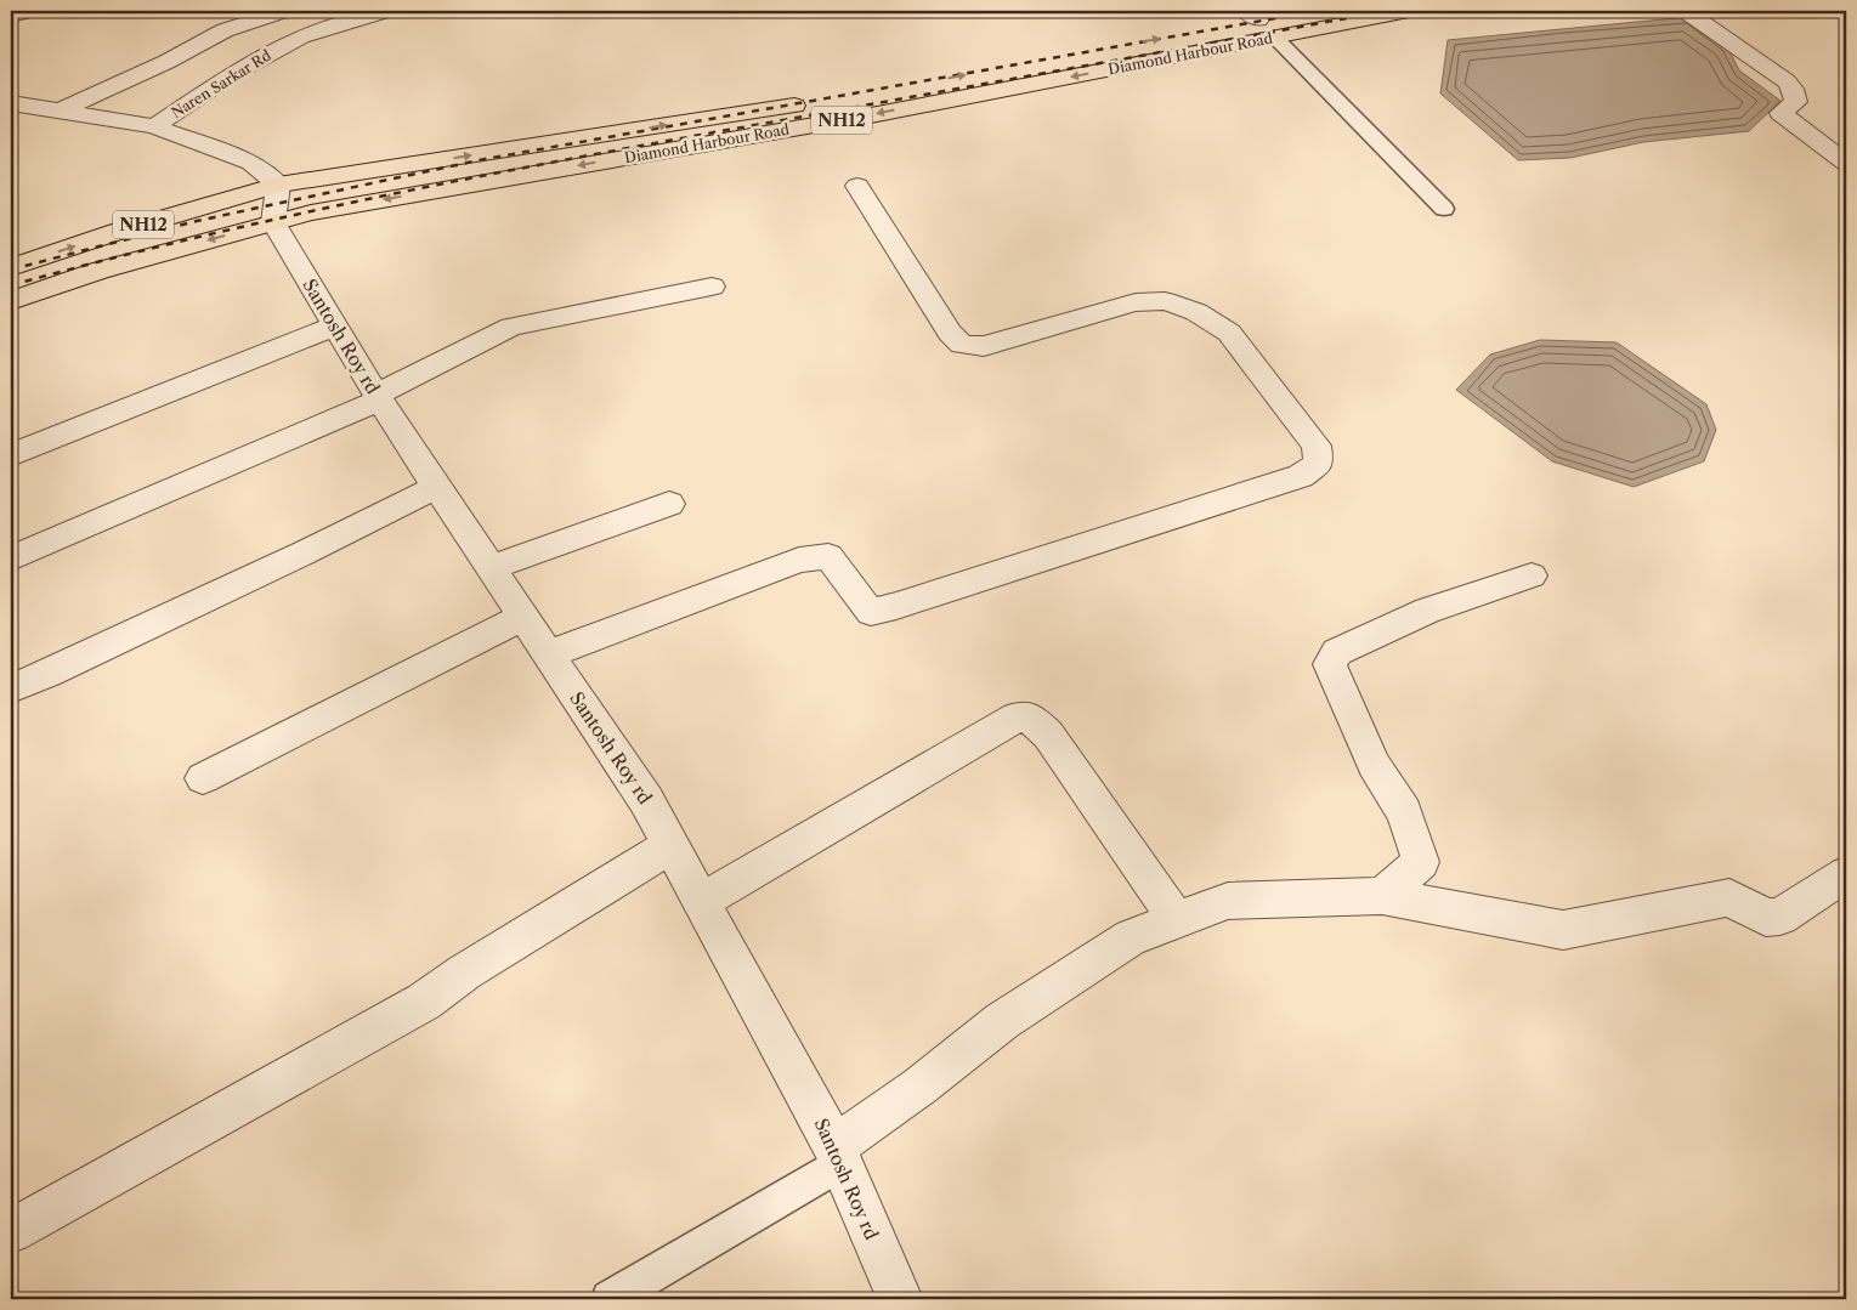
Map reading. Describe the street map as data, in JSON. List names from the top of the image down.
{
  "streets": {
    "highway": ["Diamond Harbour Road", "NH12"],
    "street": ["Naren Sarkar Rd", "Santosh Roy rd"]
  },
  "crossings": [
    ["Diamond Harbour Road", "Naren Sarkar Rd"],
    ["Diamond Harbour Road", "Santosh Roy rd"]
  ]
}
